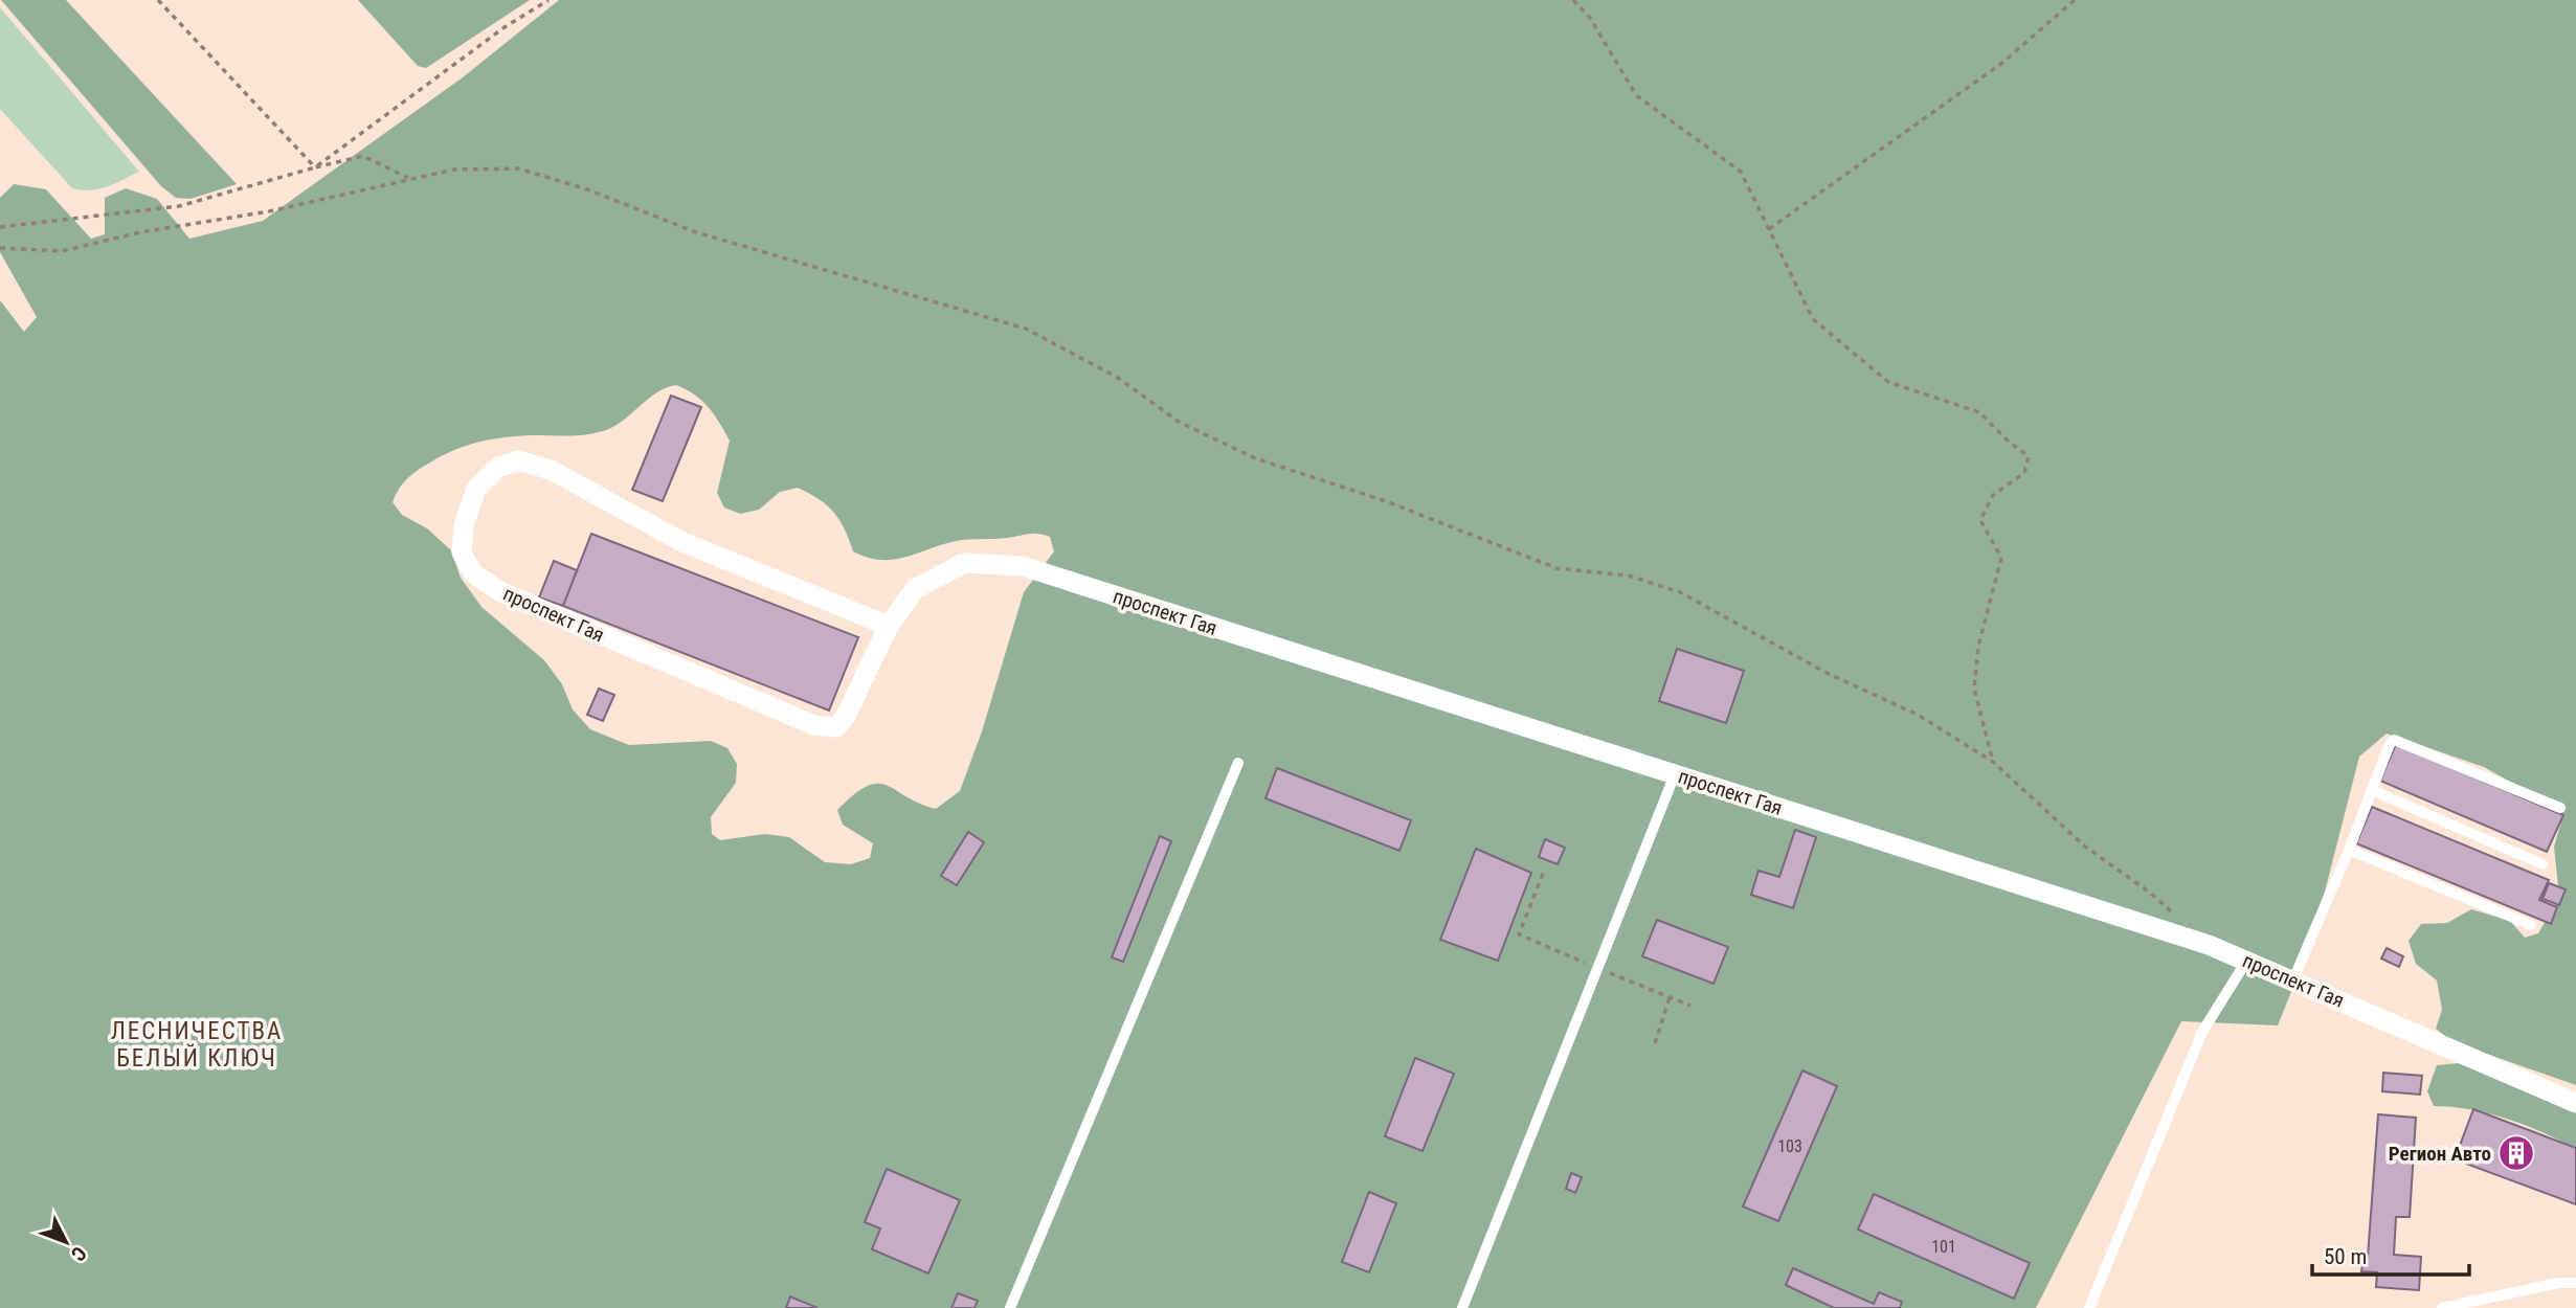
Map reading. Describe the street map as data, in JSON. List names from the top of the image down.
{
  "streets": {
    "street": ["проспект Гая"]
  },
  "districts": ["ЛЕСНИЧЕСТВА БЕЛЫЙ КЛЮЧ"],
  "places": {
    "building": ["Регион Авто"]
  },
  "house_numbers": ["103", "101"],
  "scale_bar": "50 m",
  "north": "bottom right"
}
